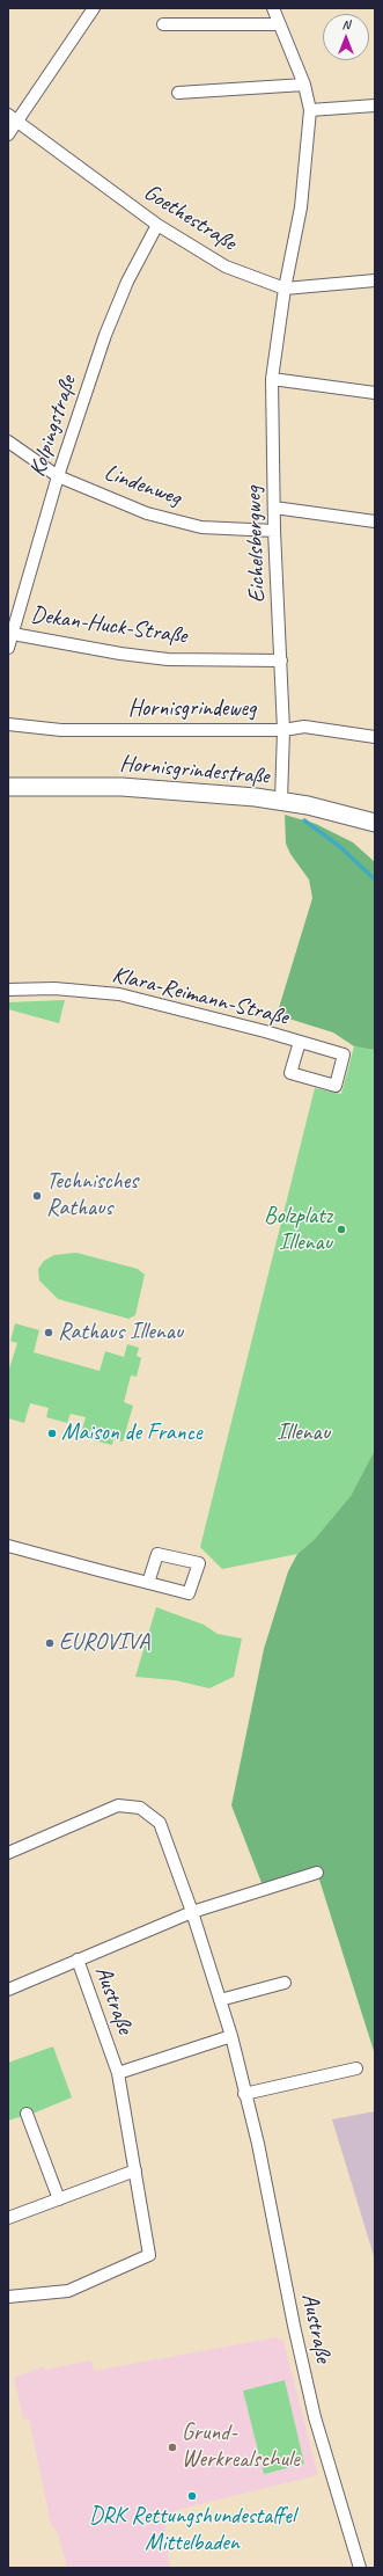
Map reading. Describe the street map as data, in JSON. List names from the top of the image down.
{
  "streets": {
    "main road": ["Hornisgrindestraße"],
    "street": [
      "Goethestraße",
      "Kolpingstraße",
      "Lindenweg",
      "Eichelsbergweg",
      "Dekan-Huck-Straße",
      "Hornisgrindeweg",
      "Klara-Reimann-Straße",
      "Austraße"
    ]
  },
  "crossings": [
    ["Goethestraße", "Kolpingstraße"],
    ["Goethestraße", "Eichelsbergweg"],
    ["Kolpingstraße", "Lindenweg"],
    ["Kolpingstraße", "Dekan-Huck-Straße"],
    ["Lindenweg", "Eichelsbergweg"],
    ["Eichelsbergweg", "Dekan-Huck-Straße"],
    ["Eichelsbergweg", "Hornisgrindeweg"],
    ["Eichelsbergweg", "Hornisgrindestraße"]
  ],
  "parks": ["Illenau"],
  "places": [
    "Technisches Rathaus",
    "Bolzplatz Illenau",
    "Rathaus Illenau",
    "Maison de France",
    "EUROVIVA",
    "Grund- Werkrealschule",
    "DRK Rettungshundestaffel Mittelbaden"
  ],
  "north": "top"
}
